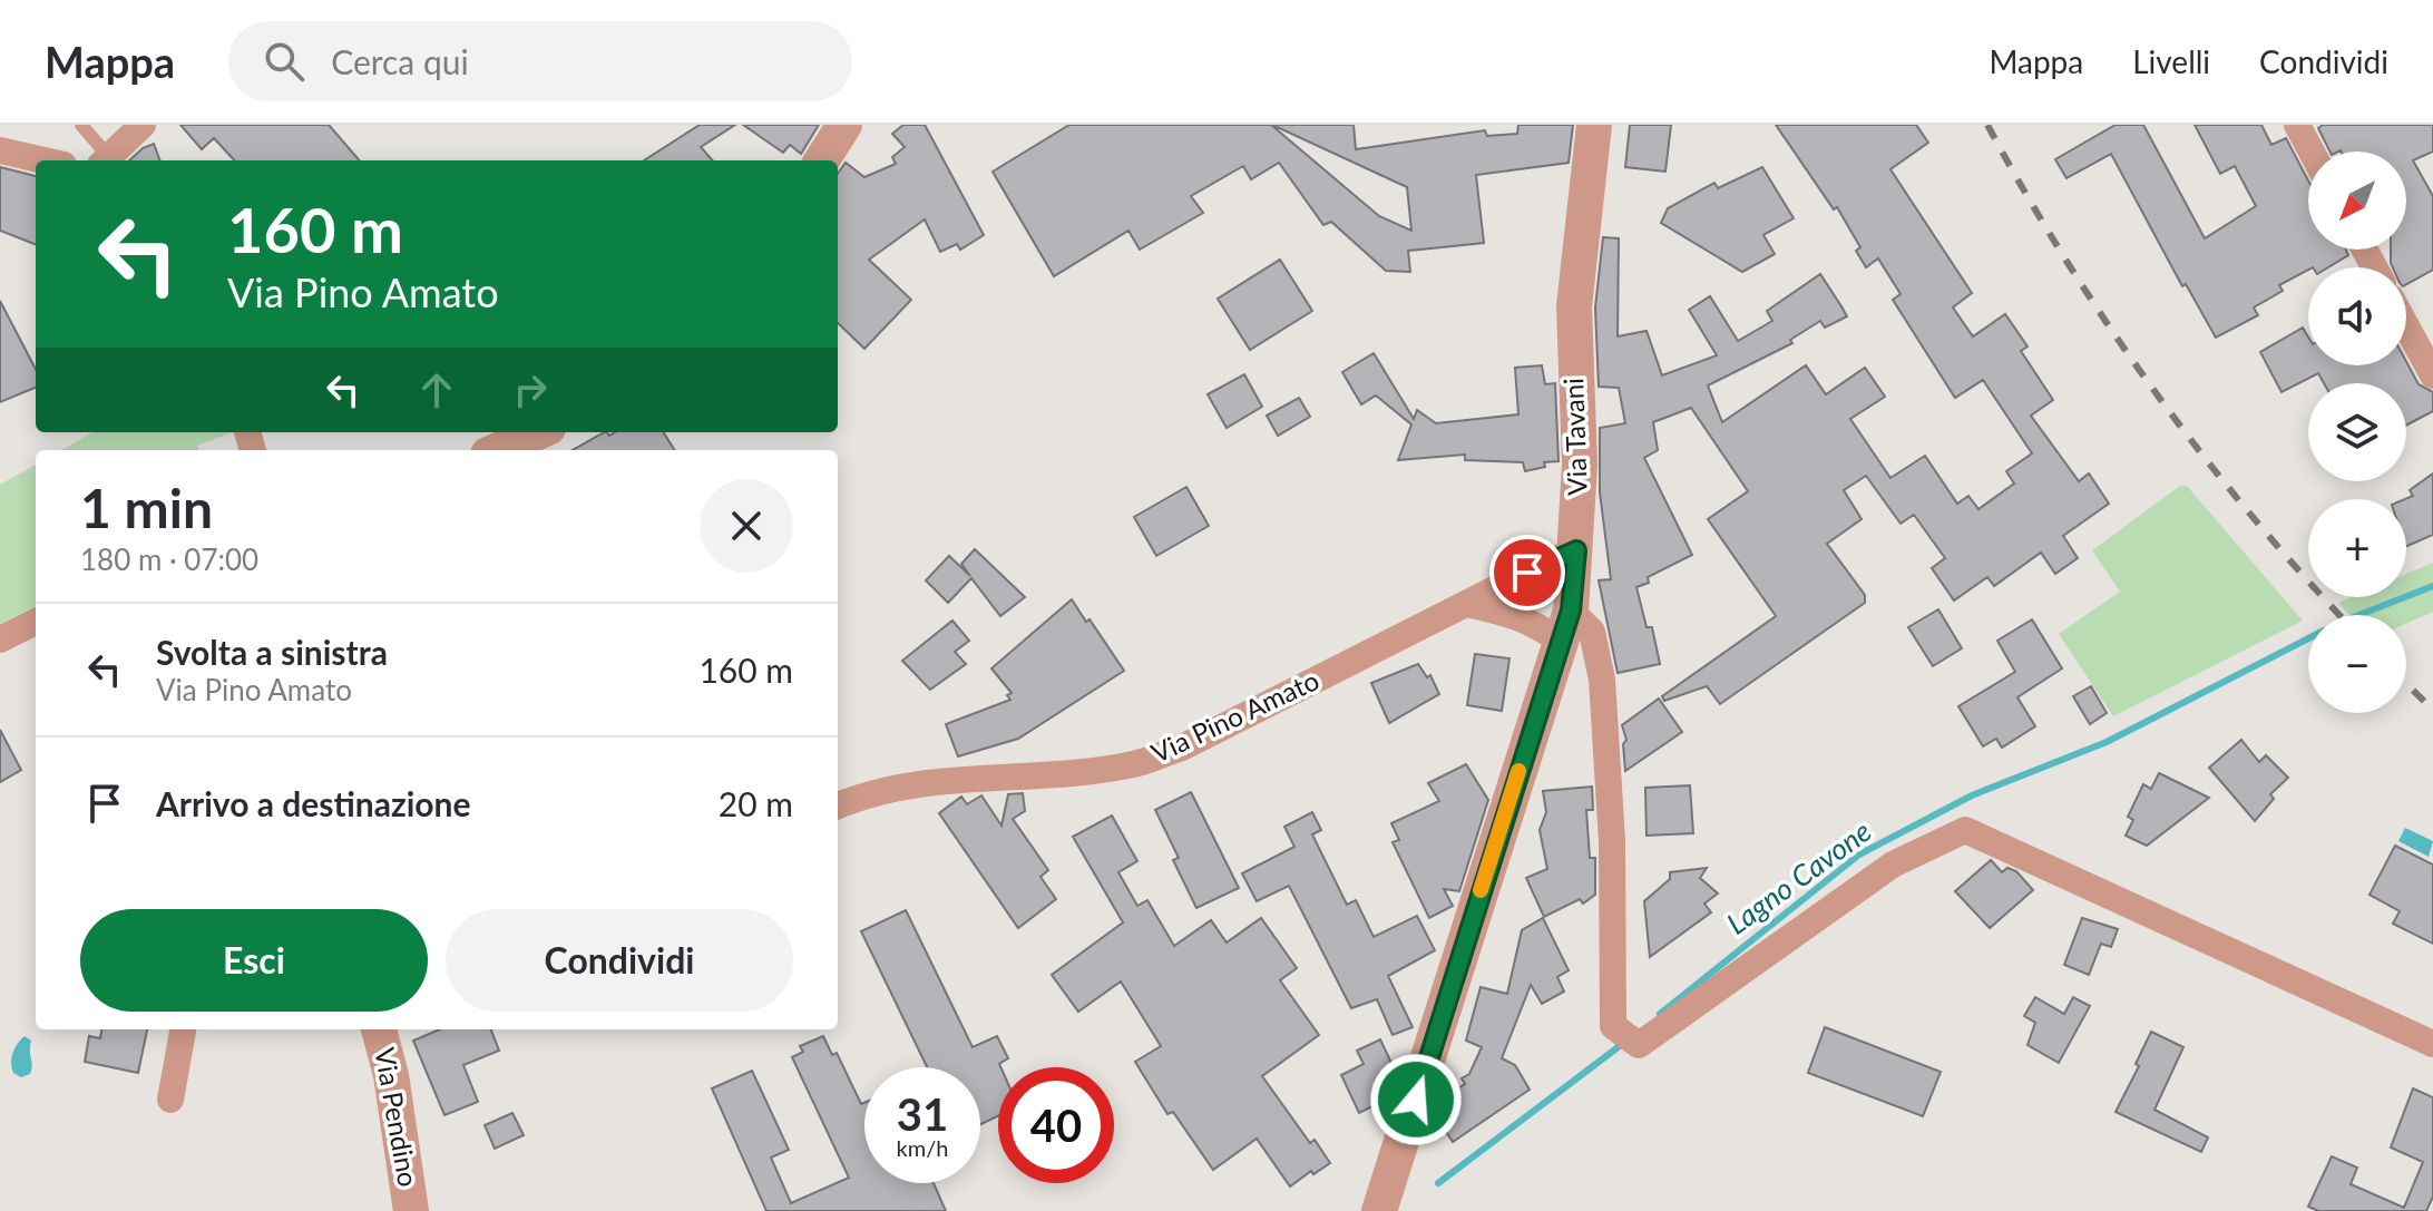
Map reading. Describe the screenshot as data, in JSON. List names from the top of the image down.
{
  "streets": {
    "street": ["Via Tavani", "Via Pino Amato", "Via Pendino"]
  },
  "crossings": [
    ["Via Tavani", "Via Pino Amato"]
  ],
  "water": ["Lagno Cavone"],
  "north": "bottom left",
  "page": {
    "header": "Mappa",
    "search": "Cerca qui",
    "nav": ["Mappa", "Livelli", "Condividi"],
    "map_buttons": ["+", "−"],
    "turn": ["160 m", "Via Pino Amato"],
    "heading": ["1 min", "180 m · 07:00"],
    "list": [
      {
        "name": "Svolta a sinistra",
        "note": "Via Pino Amato",
        "value": "160 m"
      },
      {
        "name": "Arrivo a destinazione",
        "value": "20 m"
      }
    ],
    "buttons": ["Esci", "Condividi"],
    "speed": "31 km/h",
    "limit": "40"
  }
}
